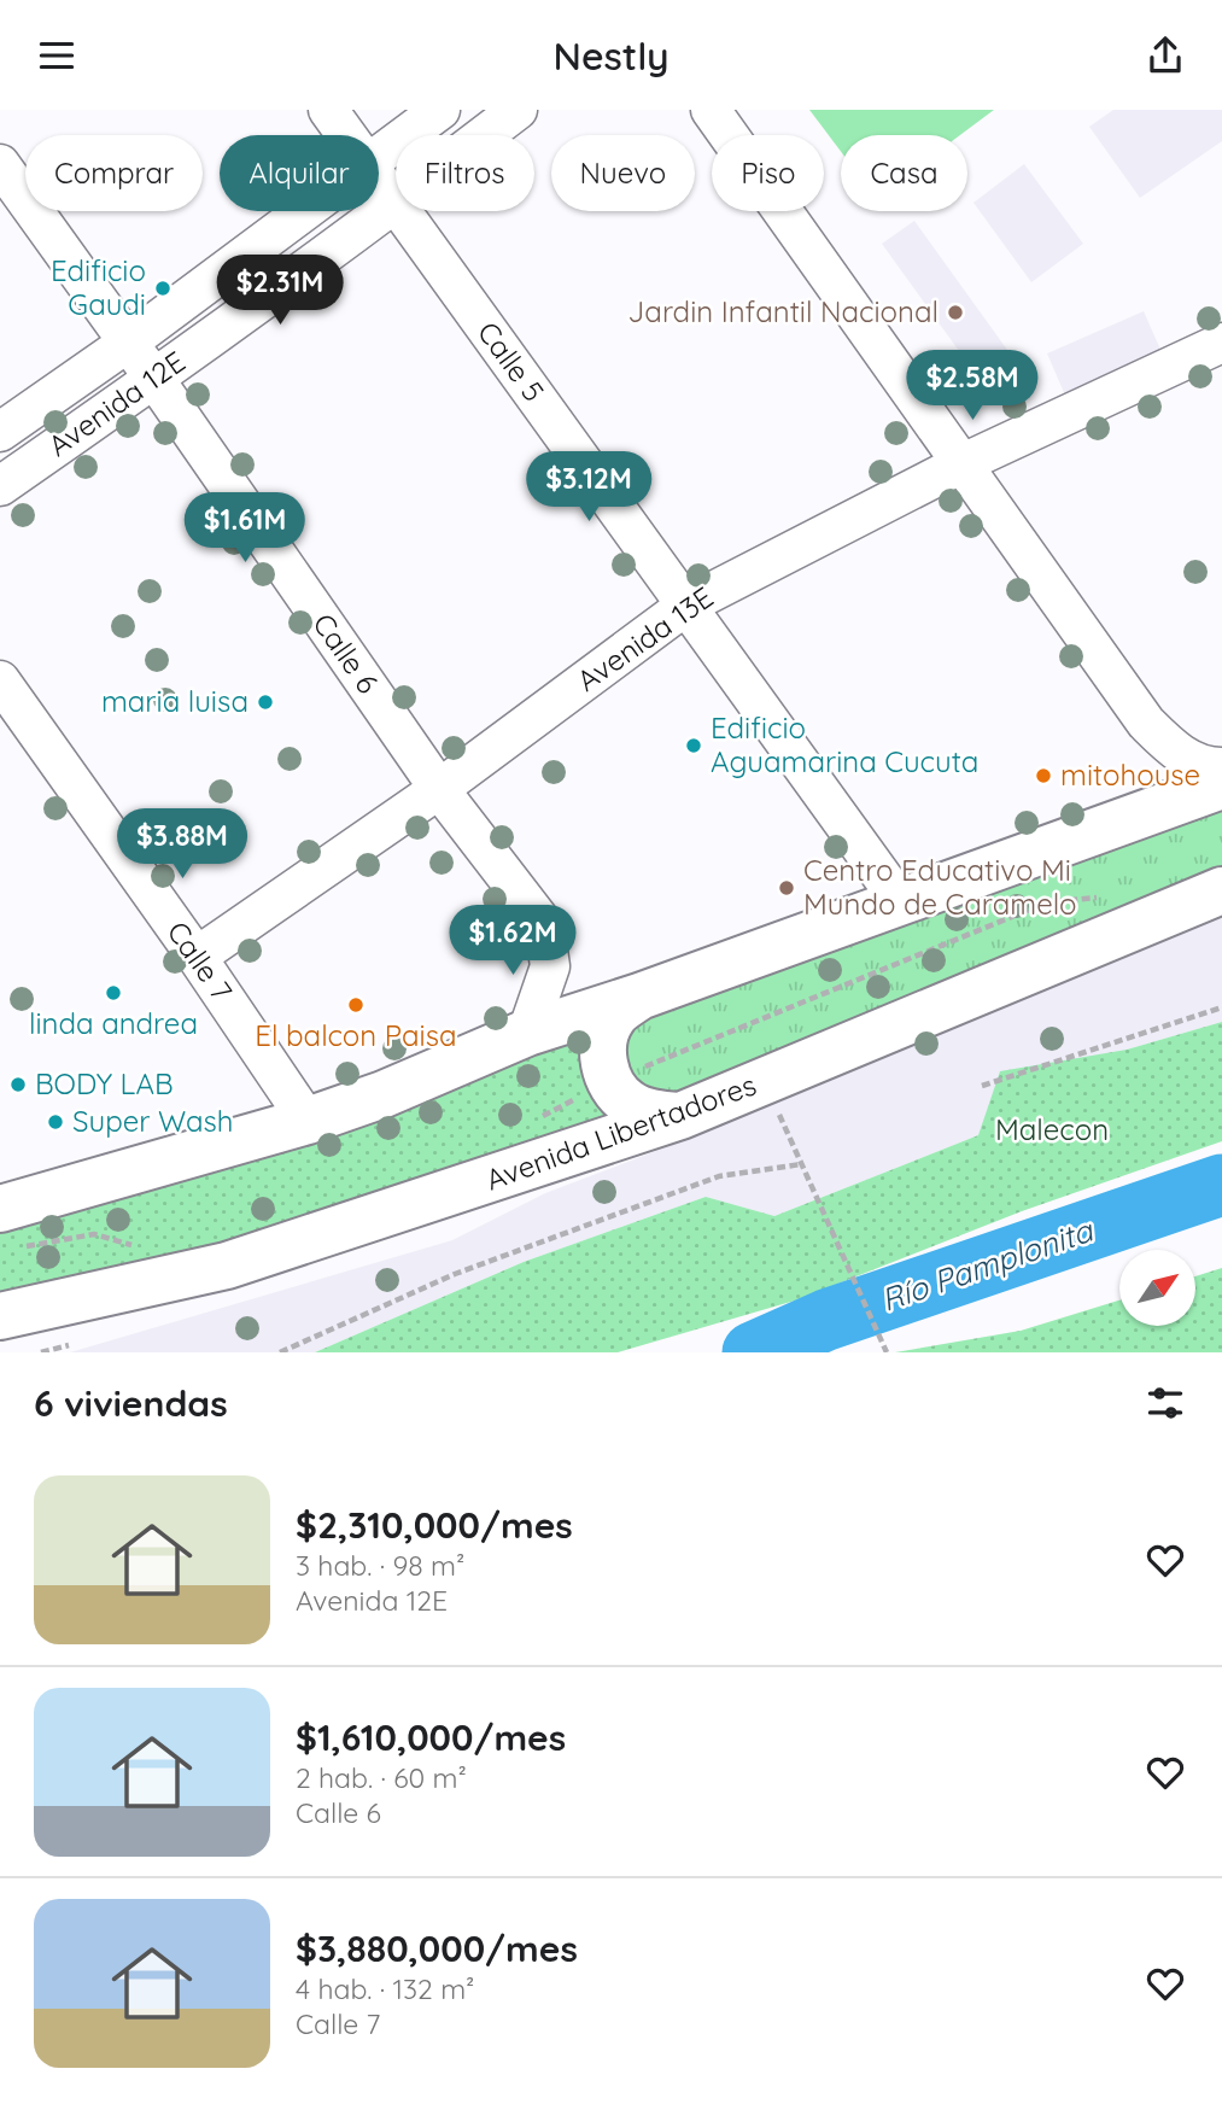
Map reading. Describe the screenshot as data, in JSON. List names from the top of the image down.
{
  "streets": {
    "main road": ["Avenida Libertadores"],
    "street": [
      "Calle 5",
      "Avenida 12E",
      "Avenida 13E",
      "Calle 6",
      "Calle 7"
    ]
  },
  "crossings": [
    ["Calle 5", "Avenida 12E"],
    ["Calle 5", "Avenida 13E"],
    ["Avenida 12E", "Calle 6"],
    ["Avenida 13E", "Calle 6"],
    ["Avenida 13E", "Calle 7"]
  ],
  "water": ["Río Pamplonita"],
  "parks": ["Malecon"],
  "places": [
    "Edificio Gaudi",
    "Jardin Infantil Nacional",
    "maria luisa",
    "Edificio Aguamarina Cucuta",
    "mitohouse",
    "Centro Educativo Mi Mundo de Caramelo",
    "linda andrea",
    "El balcon Paisa",
    "BODY LAB",
    "Super Wash"
  ],
  "north": "top right",
  "page": {
    "header": "Nestly",
    "chip": [
      "Comprar",
      "Alquilar",
      "Filtros",
      "Nuevo",
      "Piso",
      "Casa"
    ],
    "price": [
      "$2.31M",
      "$2.58M",
      "$3.12M",
      "$1.61M",
      "$3.88M",
      "$1.62M"
    ],
    "heading": "6 viviendas",
    "list": [
      {
        "name": "$2,310,000/mes",
        "note": "3 hab. · 98 m² · Avenida 12E"
      },
      {
        "name": "$1,610,000/mes",
        "note": "2 hab. · 60 m² · Calle 6"
      },
      {
        "name": "$3,880,000/mes",
        "note": "4 hab. · 132 m² · Calle 7"
      }
    ]
  }
}
